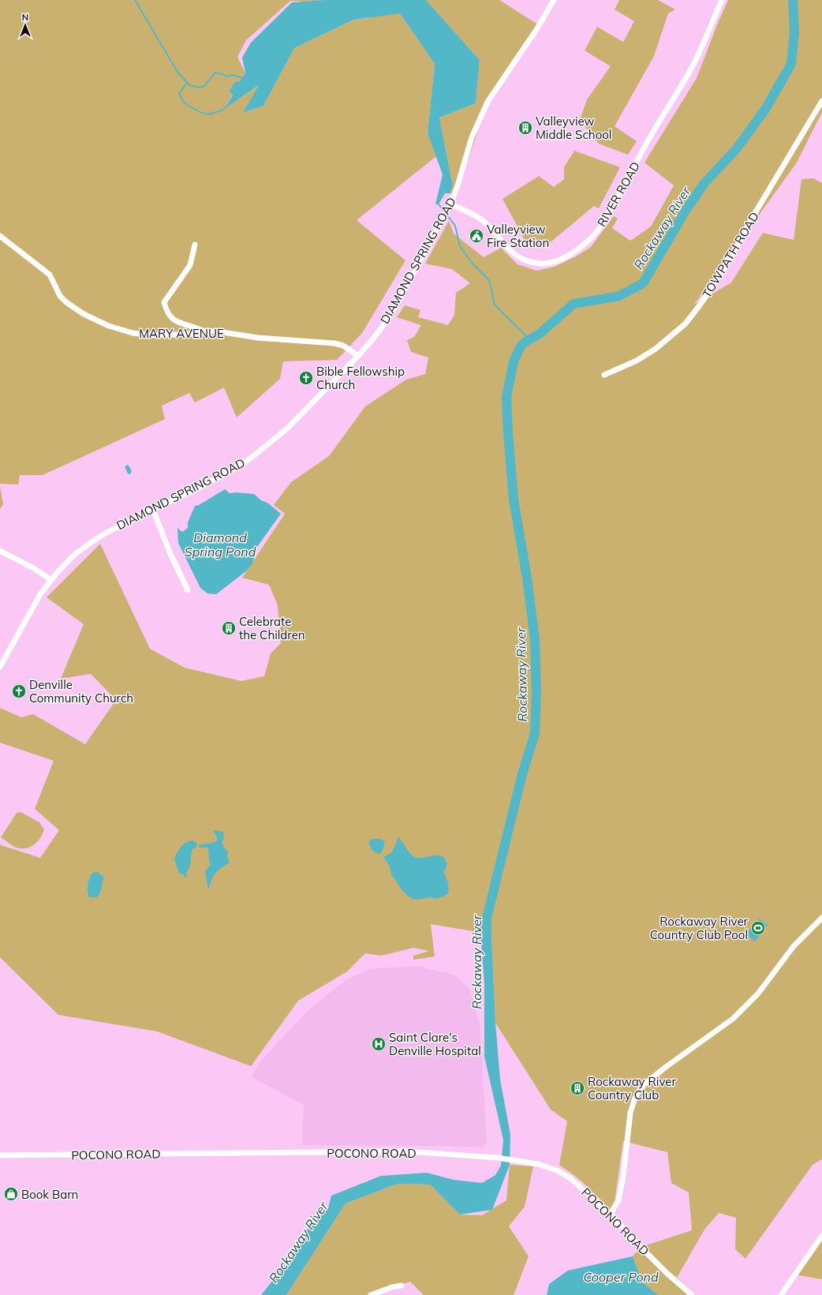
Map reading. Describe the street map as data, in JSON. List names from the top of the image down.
{
  "streets": {
    "street": [
      "RIVER ROAD",
      "TOWPATH ROAD",
      "DIAMOND SPRING ROAD",
      "MARY AVENUE",
      "POCONO ROAD"
    ]
  },
  "crossings": [
    ["RIVER ROAD", "DIAMOND SPRING ROAD"],
    ["DIAMOND SPRING ROAD", "MARY AVENUE"]
  ],
  "water": ["Rockaway River", "Diamond Spring Pond", "Cooper Pond"],
  "places": {
    "building": ["Valleyview Middle School", "Celebrate the Children", "Rockaway River Country Club"],
    "public building": ["Valleyview Fire Station"],
    "church": ["Bible Fellowship Church", "Denville Community Church"],
    "sports": ["Rockaway River Country Club Pool"],
    "hospital": ["Saint Clare's Denville Hospital"],
    "shop": ["Book Barn"]
  },
  "north": "top"
}
